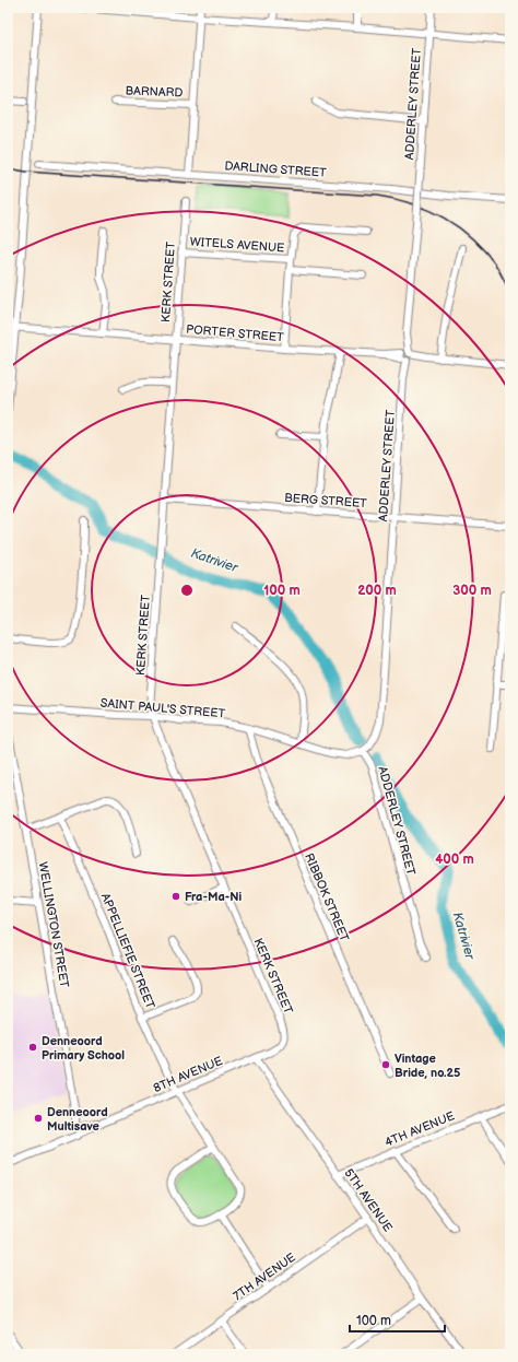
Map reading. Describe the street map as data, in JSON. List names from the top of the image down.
{
  "streets": {
    "street": [
      "BARNARD",
      "ADDERLEY STREET",
      "DARLING STREET",
      "WITELS AVENUE",
      "KERK STREET",
      "PORTER STREET",
      "BERG STREET",
      "SAINT PAUL'S STREET",
      "RIBBOK STREET",
      "WELLINGTON STREET",
      "APPELLIEFIE STREET",
      "8TH AVENUE",
      "4TH AVENUE",
      "5TH AVENUE",
      "7TH AVENUE"
    ]
  },
  "crossings": [
    ["ADDERLEY STREET", "PORTER STREET"],
    ["ADDERLEY STREET", "BERG STREET"],
    ["ADDERLEY STREET", "SAINT PAUL'S STREET"],
    ["WITELS AVENUE", "KERK STREET"],
    ["KERK STREET", "PORTER STREET"],
    ["KERK STREET", "BERG STREET"],
    ["KERK STREET", "SAINT PAUL'S STREET"],
    ["KERK STREET", "8TH AVENUE"],
    ["SAINT PAUL'S STREET", "RIBBOK STREET"],
    ["WELLINGTON STREET", "8TH AVENUE"],
    ["APPELLIEFIE STREET", "8TH AVENUE"],
    ["8TH AVENUE", "5TH AVENUE"],
    ["4TH AVENUE", "5TH AVENUE"],
    ["5TH AVENUE", "7TH AVENUE"]
  ],
  "water": ["Katrivier"],
  "places": [
    "Fra-Ma-Ni",
    "Denneoord Primary School",
    "Vintage Bride, no.25",
    "Denneoord Multisave"
  ],
  "scale_bar": "100 m",
  "rings": [
    "100 m",
    "200 m",
    "300 m",
    "400 m"
  ]
}
